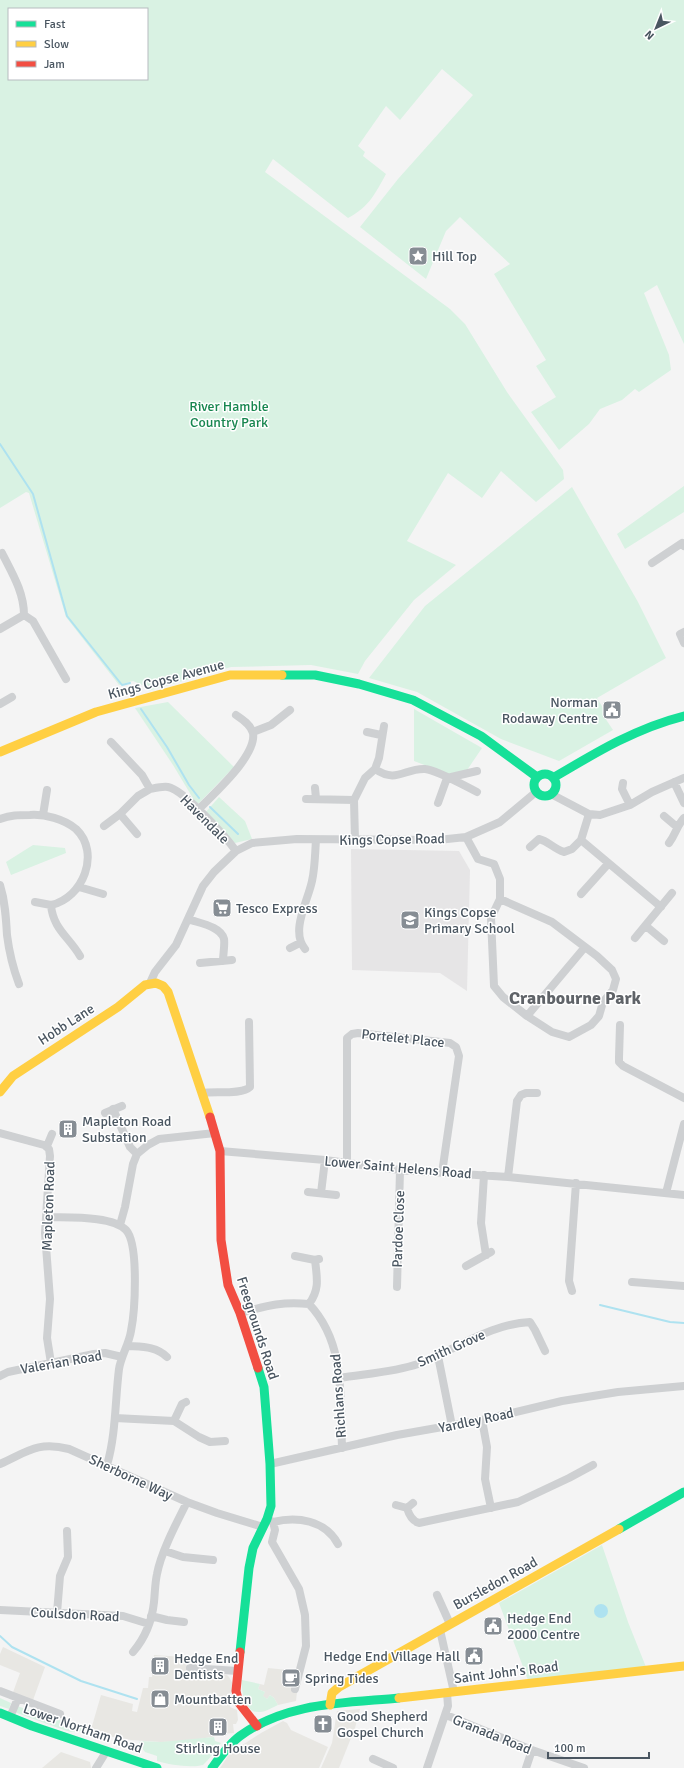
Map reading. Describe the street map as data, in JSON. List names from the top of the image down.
{
  "streets": {
    "street": [
      "Kings Copse Avenue",
      "Havendale",
      "Kings Copse Road",
      "Hobb Lane",
      "Portelet Place",
      "Lower Saint Helens Road",
      "Mapleton Road",
      "Pardoe Close",
      "Freegrounds Road",
      "Smith Grove",
      "Valerian Road",
      "Richlans Road",
      "Yardley Road",
      "Sherborne Way",
      "Bursledon Road",
      "Coulsdon Road",
      "Saint John's Road",
      "Lower Northam Road",
      "Granada Road"
    ]
  },
  "crossings": [
    ["Kings Copse Avenue", "Kings Copse Road"],
    ["Havendale", "Kings Copse Road"],
    ["Kings Copse Road", "Hobb Lane"],
    ["Kings Copse Road", "Freegrounds Road"],
    ["Hobb Lane", "Freegrounds Road"],
    ["Portelet Place", "Lower Saint Helens Road"],
    ["Lower Saint Helens Road", "Pardoe Close"],
    ["Lower Saint Helens Road", "Freegrounds Road"],
    ["Mapleton Road", "Valerian Road"],
    ["Freegrounds Road", "Yardley Road"],
    ["Freegrounds Road", "Sherborne Way"],
    ["Smith Grove", "Richlans Road"],
    ["Richlans Road", "Yardley Road"],
    ["Bursledon Road", "Saint John's Road"]
  ],
  "districts": ["Cranbourne Park"],
  "parks": ["River Hamble Country Park"],
  "places": {
    "place": ["Hill Top"],
    "public building": ["Norman Rodaway Centre", "Hedge End 2000 Centre", "Hedge End Village Hall"],
    "supermarket": ["Tesco Express"],
    "school or university": ["Kings Copse Primary School"],
    "building": ["Mapleton Road Substation", "Hedge End Dentists", "Stirling House"],
    "cafe": ["Spring Tides"],
    "shop": ["Mountbatten"],
    "church": ["Good Shepherd Gospel Church"]
  },
  "legend": ["Fast", "Slow", "Jam"],
  "scale_bar": "100 m",
  "north": "bottom left"
}
